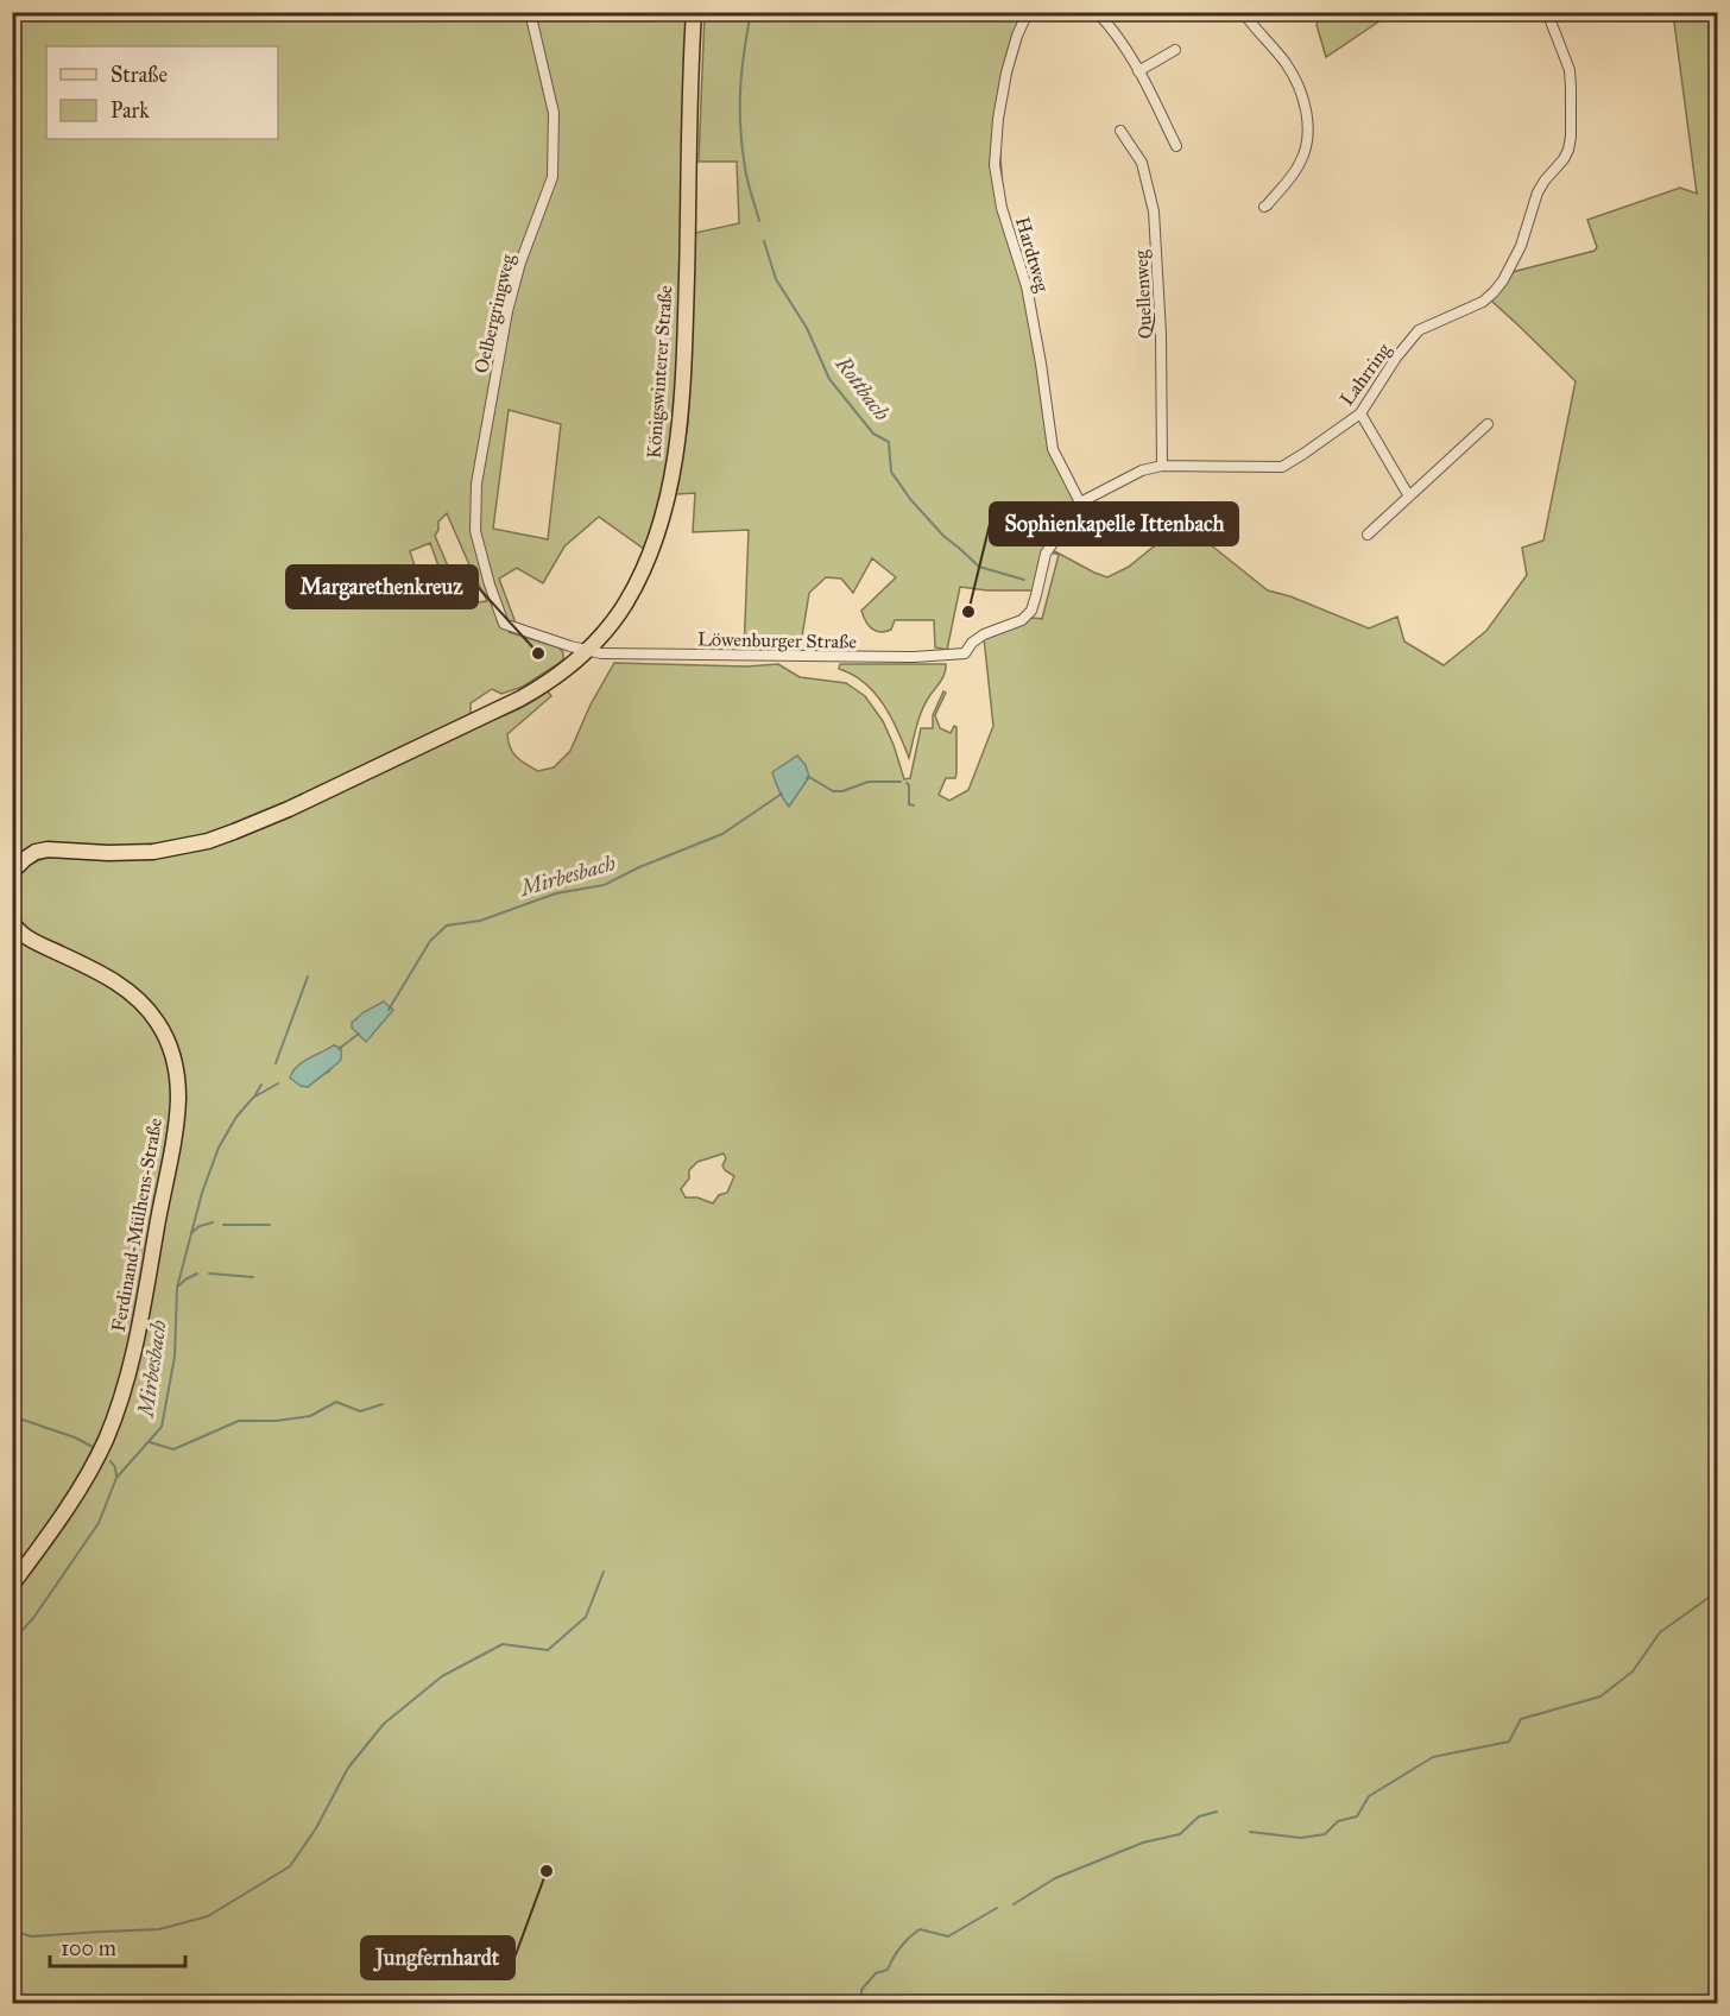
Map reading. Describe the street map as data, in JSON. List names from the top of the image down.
{
  "streets": {
    "main road": ["Königswinterer Straße", "Ferdinand-Mülhens-Straße"],
    "street": [
      "Hardtweg",
      "Quellenweg",
      "Oelbergringweg",
      "Lahrring",
      "Löwenburger Straße"
    ]
  },
  "crossings": [
    ["Hardtweg", "Lahrring"],
    ["Quellenweg", "Lahrring"],
    ["Oelbergringweg", "Löwenburger Straße"],
    ["Königswinterer Straße", "Löwenburger Straße"],
    ["Lahrring", "Löwenburger Straße"]
  ],
  "water": ["Rottbach", "Mirbesbach"],
  "places": ["Sophienkapelle Ittenbach", "Margarethenkreuz", "Jungfernhardt"],
  "legend": ["Straße", "Park"],
  "scale_bar": "100 m"
}
